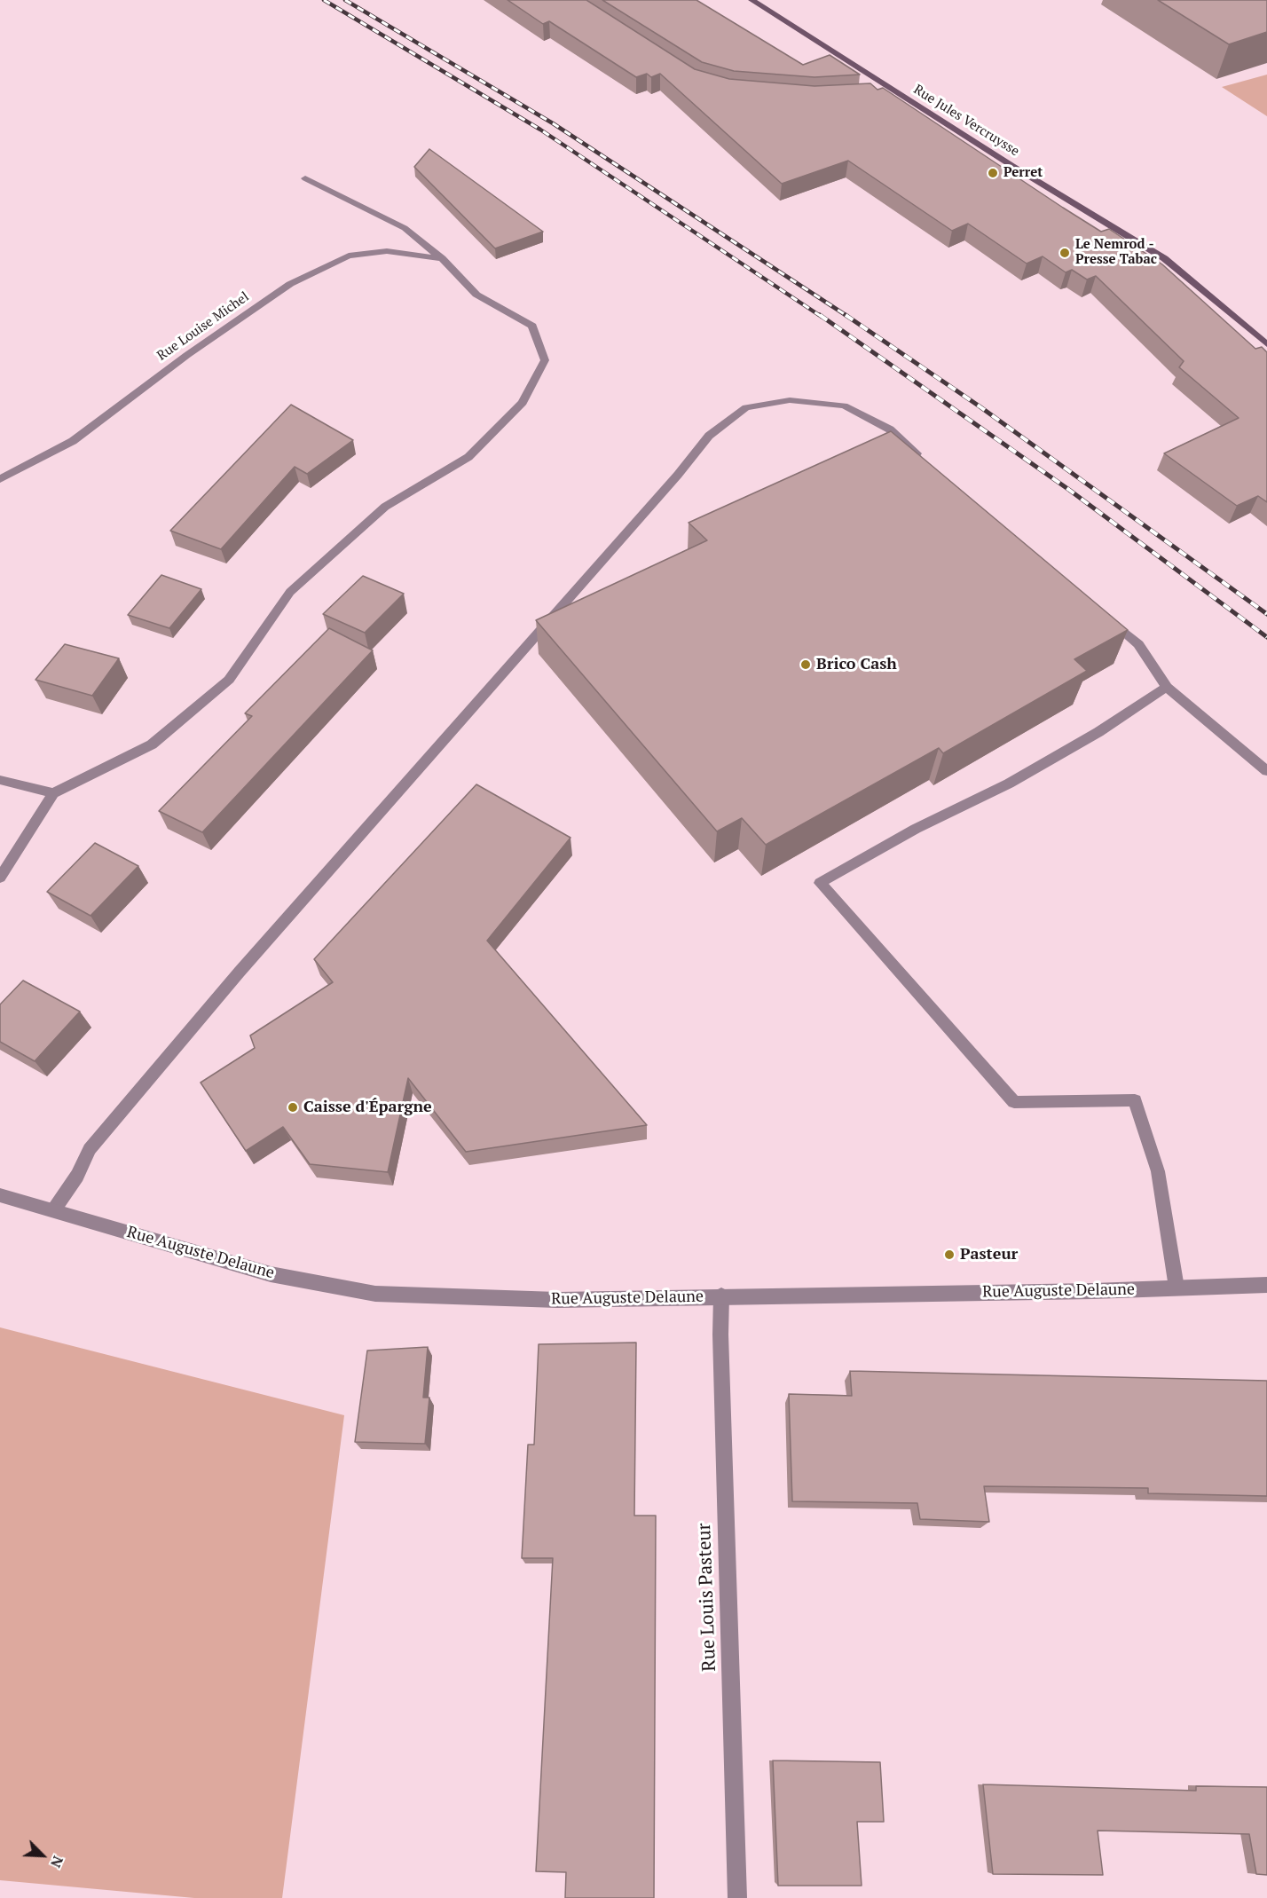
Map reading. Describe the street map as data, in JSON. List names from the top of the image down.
{
  "streets": {
    "main road": ["Rue Jules Vercruysse"],
    "street": ["Rue Louise Michel", "Rue Auguste Delaune", "Rue Louis Pasteur"]
  },
  "crossings": [
    ["Rue Auguste Delaune", "Rue Louis Pasteur"]
  ],
  "places": [
    "Perret",
    "Le Nemrod - Presse Tabac",
    "Brico Cash",
    "Caisse d'Épargne",
    "Pasteur"
  ],
  "north": "bottom right"
}
